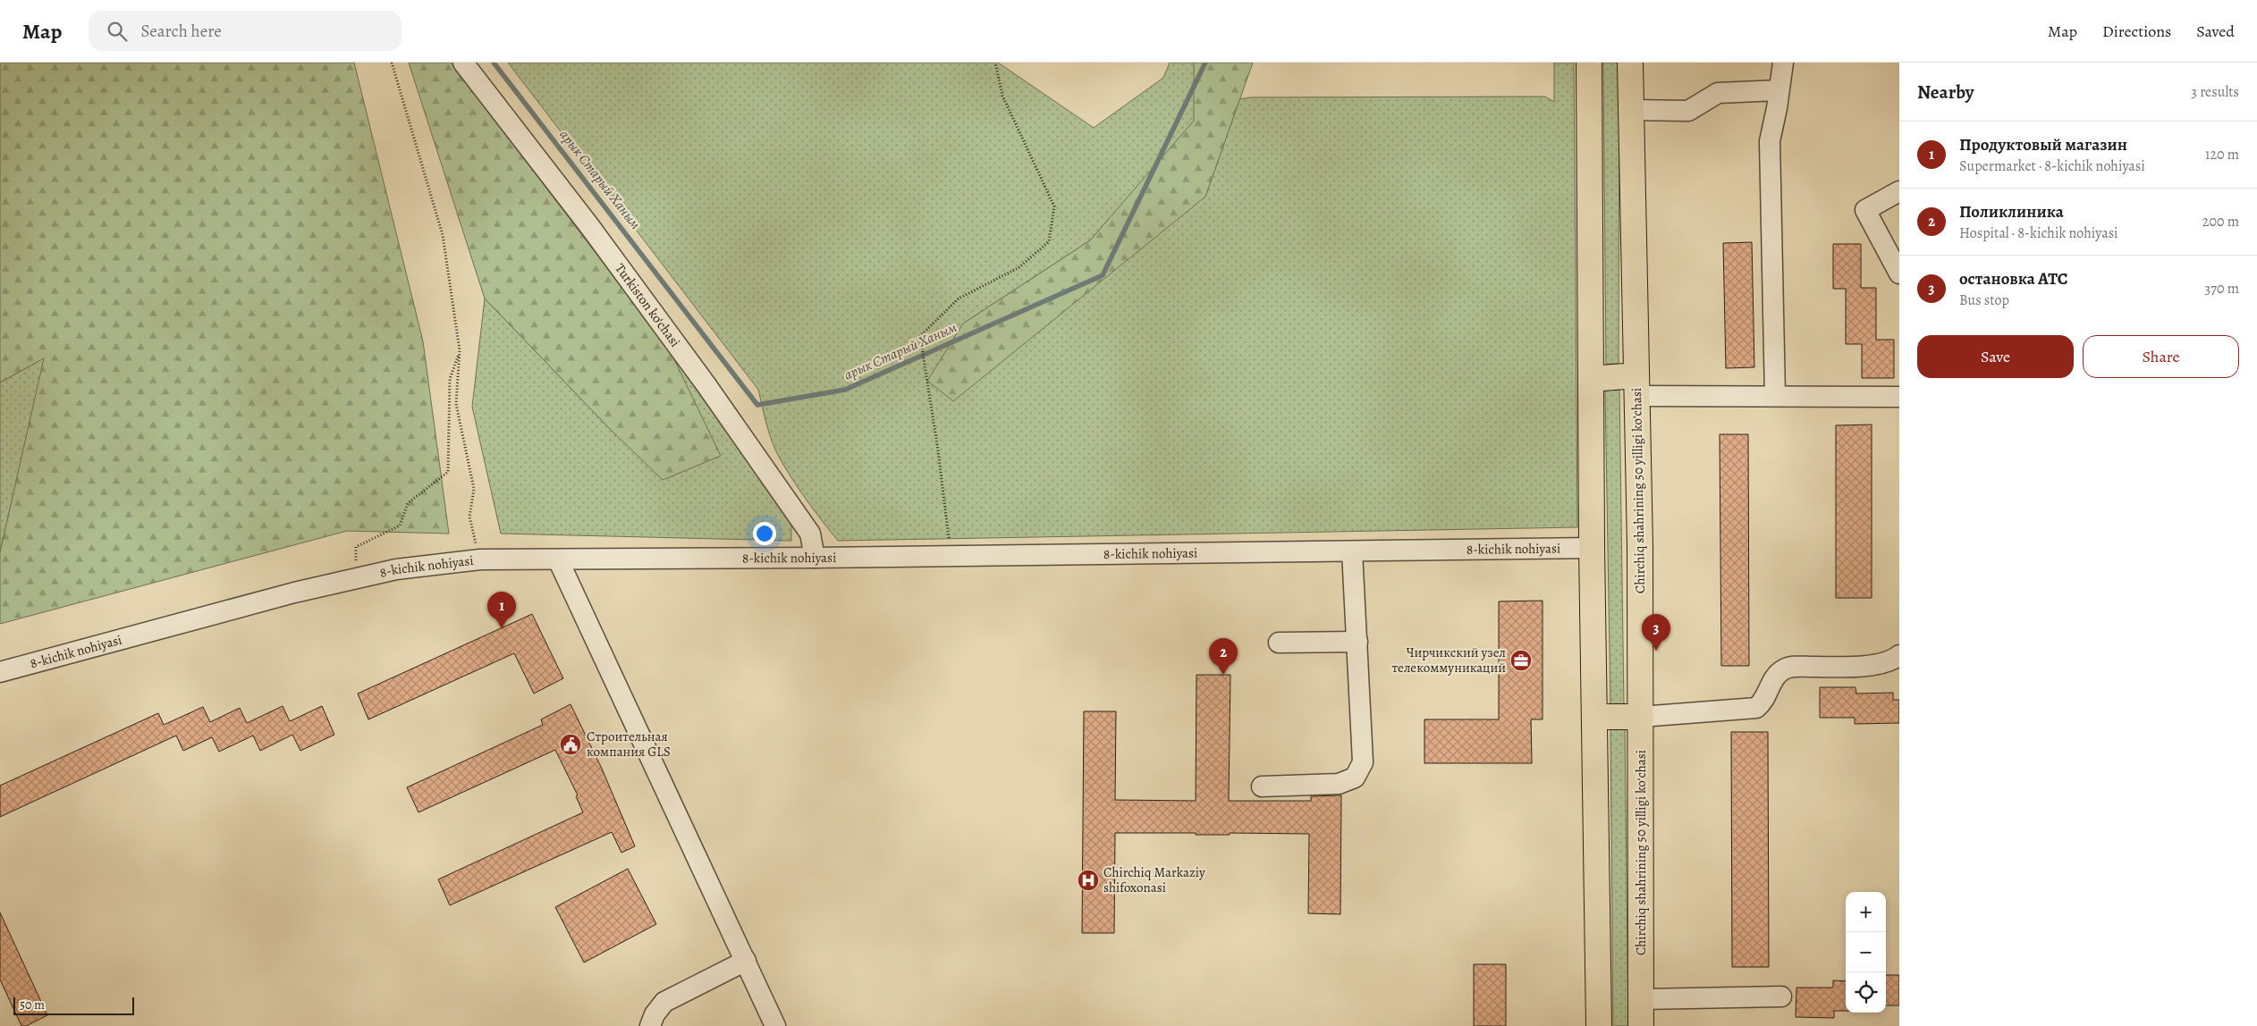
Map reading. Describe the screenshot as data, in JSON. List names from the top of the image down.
{
  "streets": {
    "main road": ["Chirchiq shahrining 50 yilligi koʻchasi"],
    "street": ["Turkiston ko‘chasi", "8-kichik nohiyasi"]
  },
  "crossings": [
    ["Turkiston ko‘chasi", "8-kichik nohiyasi"]
  ],
  "water": ["арык Старый Ханым"],
  "places": {
    "office": ["Чирчикский узел телекоммуникаций"],
    "public building": ["Строительная компания GLS"],
    "hospital": ["Chirchiq Markaziy shifoxonasi"]
  },
  "scale_bar": "50 m",
  "page": {
    "header": "Map",
    "search": "Search here",
    "nav": ["Map", "Directions", "Saved"],
    "heading": ["Nearby", "3 results"],
    "list": [
      {
        "mark": "1",
        "name": "Продуктовый магазин",
        "note": "Supermarket · 8-kichik nohiyasi",
        "value": "120 m"
      },
      {
        "mark": "2",
        "name": "Поликлиника",
        "note": "Hospital · 8-kichik nohiyasi",
        "value": "200 m"
      },
      {
        "mark": "3",
        "name": "остановка АТС",
        "note": "Bus stop",
        "value": "370 m"
      }
    ],
    "buttons": ["Save", "Share"],
    "pins": ["1", "3", "2"],
    "map_buttons": ["+", "−"],
    "scale": "50 m"
  }
}
